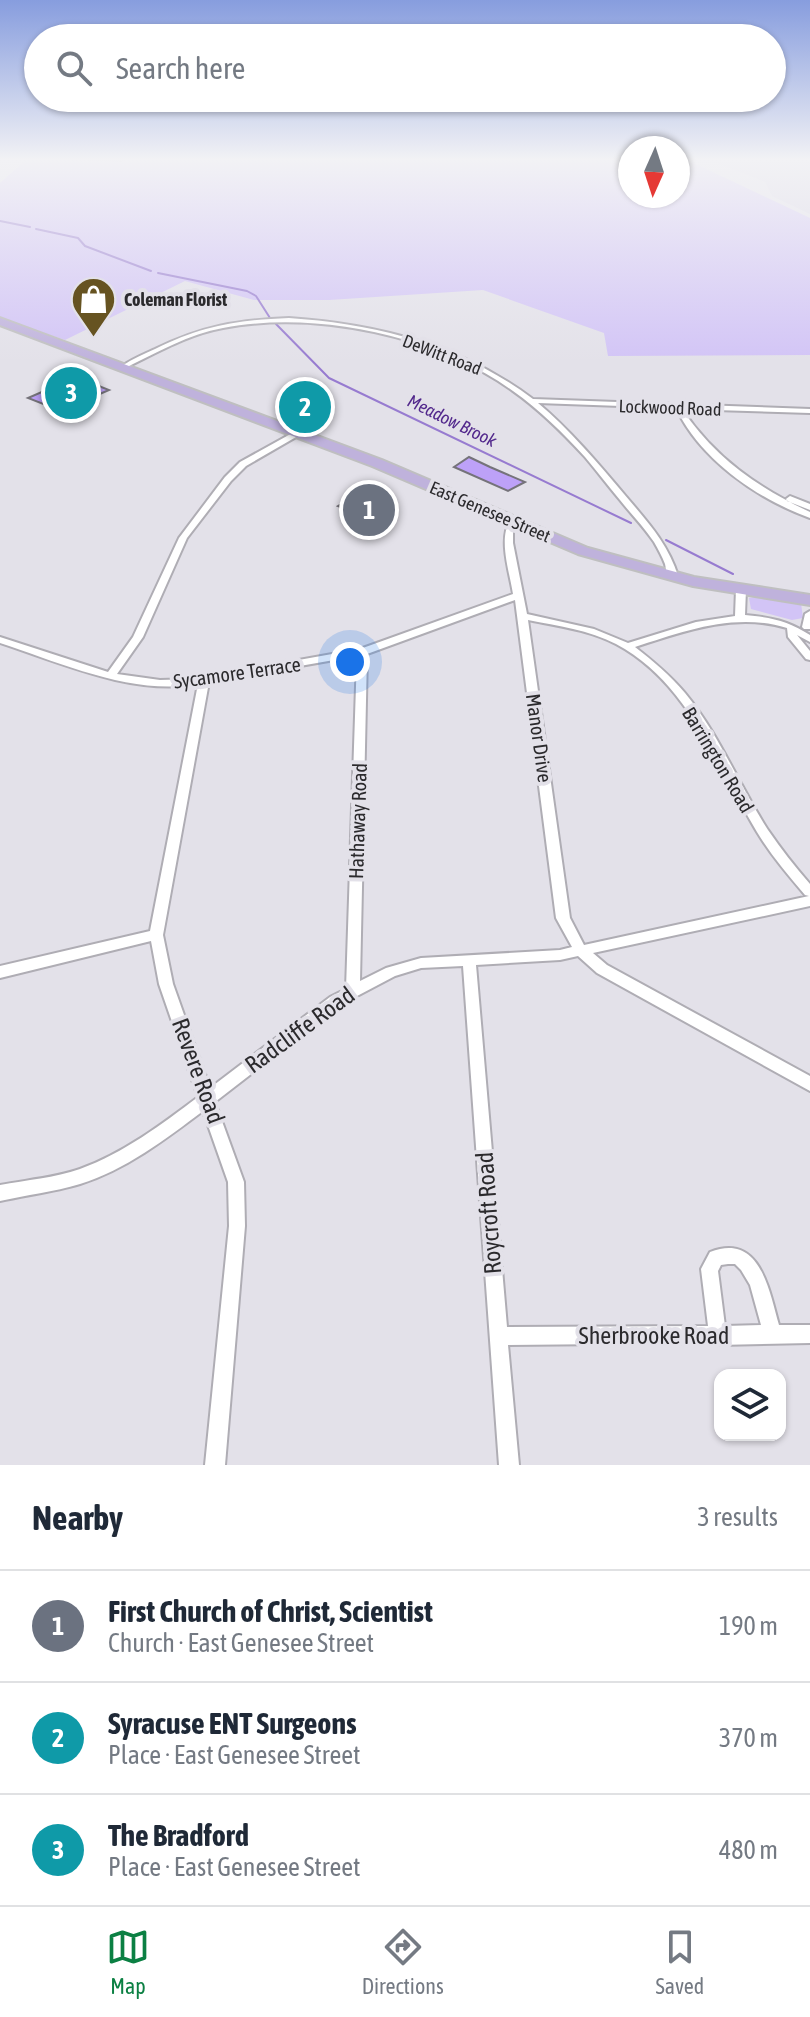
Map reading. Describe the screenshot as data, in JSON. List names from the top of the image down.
{
  "streets": {
    "main road": ["East Genesee Street"],
    "street": [
      "DeWitt Road",
      "Lockwood Road",
      "Sycamore Terrace",
      "Manor Drive",
      "Barrington Road",
      "Hathaway Road",
      "Radcliffe Road",
      "Revere Road",
      "Roycroft Road",
      "Sherbrooke Road"
    ]
  },
  "crossings": [
    ["DeWitt Road", "Lockwood Road"],
    ["DeWitt Road", "East Genesee Street"],
    ["East Genesee Street", "Manor Drive"],
    ["Sycamore Terrace", "Manor Drive"],
    ["Sycamore Terrace", "Hathaway Road"],
    ["Sycamore Terrace", "Revere Road"],
    ["Manor Drive", "Barrington Road"],
    ["Manor Drive", "Radcliffe Road"],
    ["Hathaway Road", "Radcliffe Road"],
    ["Radcliffe Road", "Revere Road"],
    ["Radcliffe Road", "Roycroft Road"],
    ["Roycroft Road", "Sherbrooke Road"]
  ],
  "water": ["Meadow Brook"],
  "places": {
    "shop": ["Coleman Florist"]
  },
  "north": "bottom",
  "page": {
    "search": "Search here",
    "pins": ["3", "2", "1"],
    "heading": ["Nearby", "3 results"],
    "list": [
      {
        "mark": "1",
        "name": "First Church of Christ, Scientist",
        "note": "Church · East Genesee Street",
        "value": "190 m"
      },
      {
        "mark": "2",
        "name": "Syracuse ENT Surgeons",
        "note": "Place · East Genesee Street",
        "value": "370 m"
      },
      {
        "mark": "3",
        "name": "The Bradford",
        "note": "Place · East Genesee Street",
        "value": "480 m"
      }
    ],
    "nav": ["Map", "Directions", "Saved"]
  }
}
